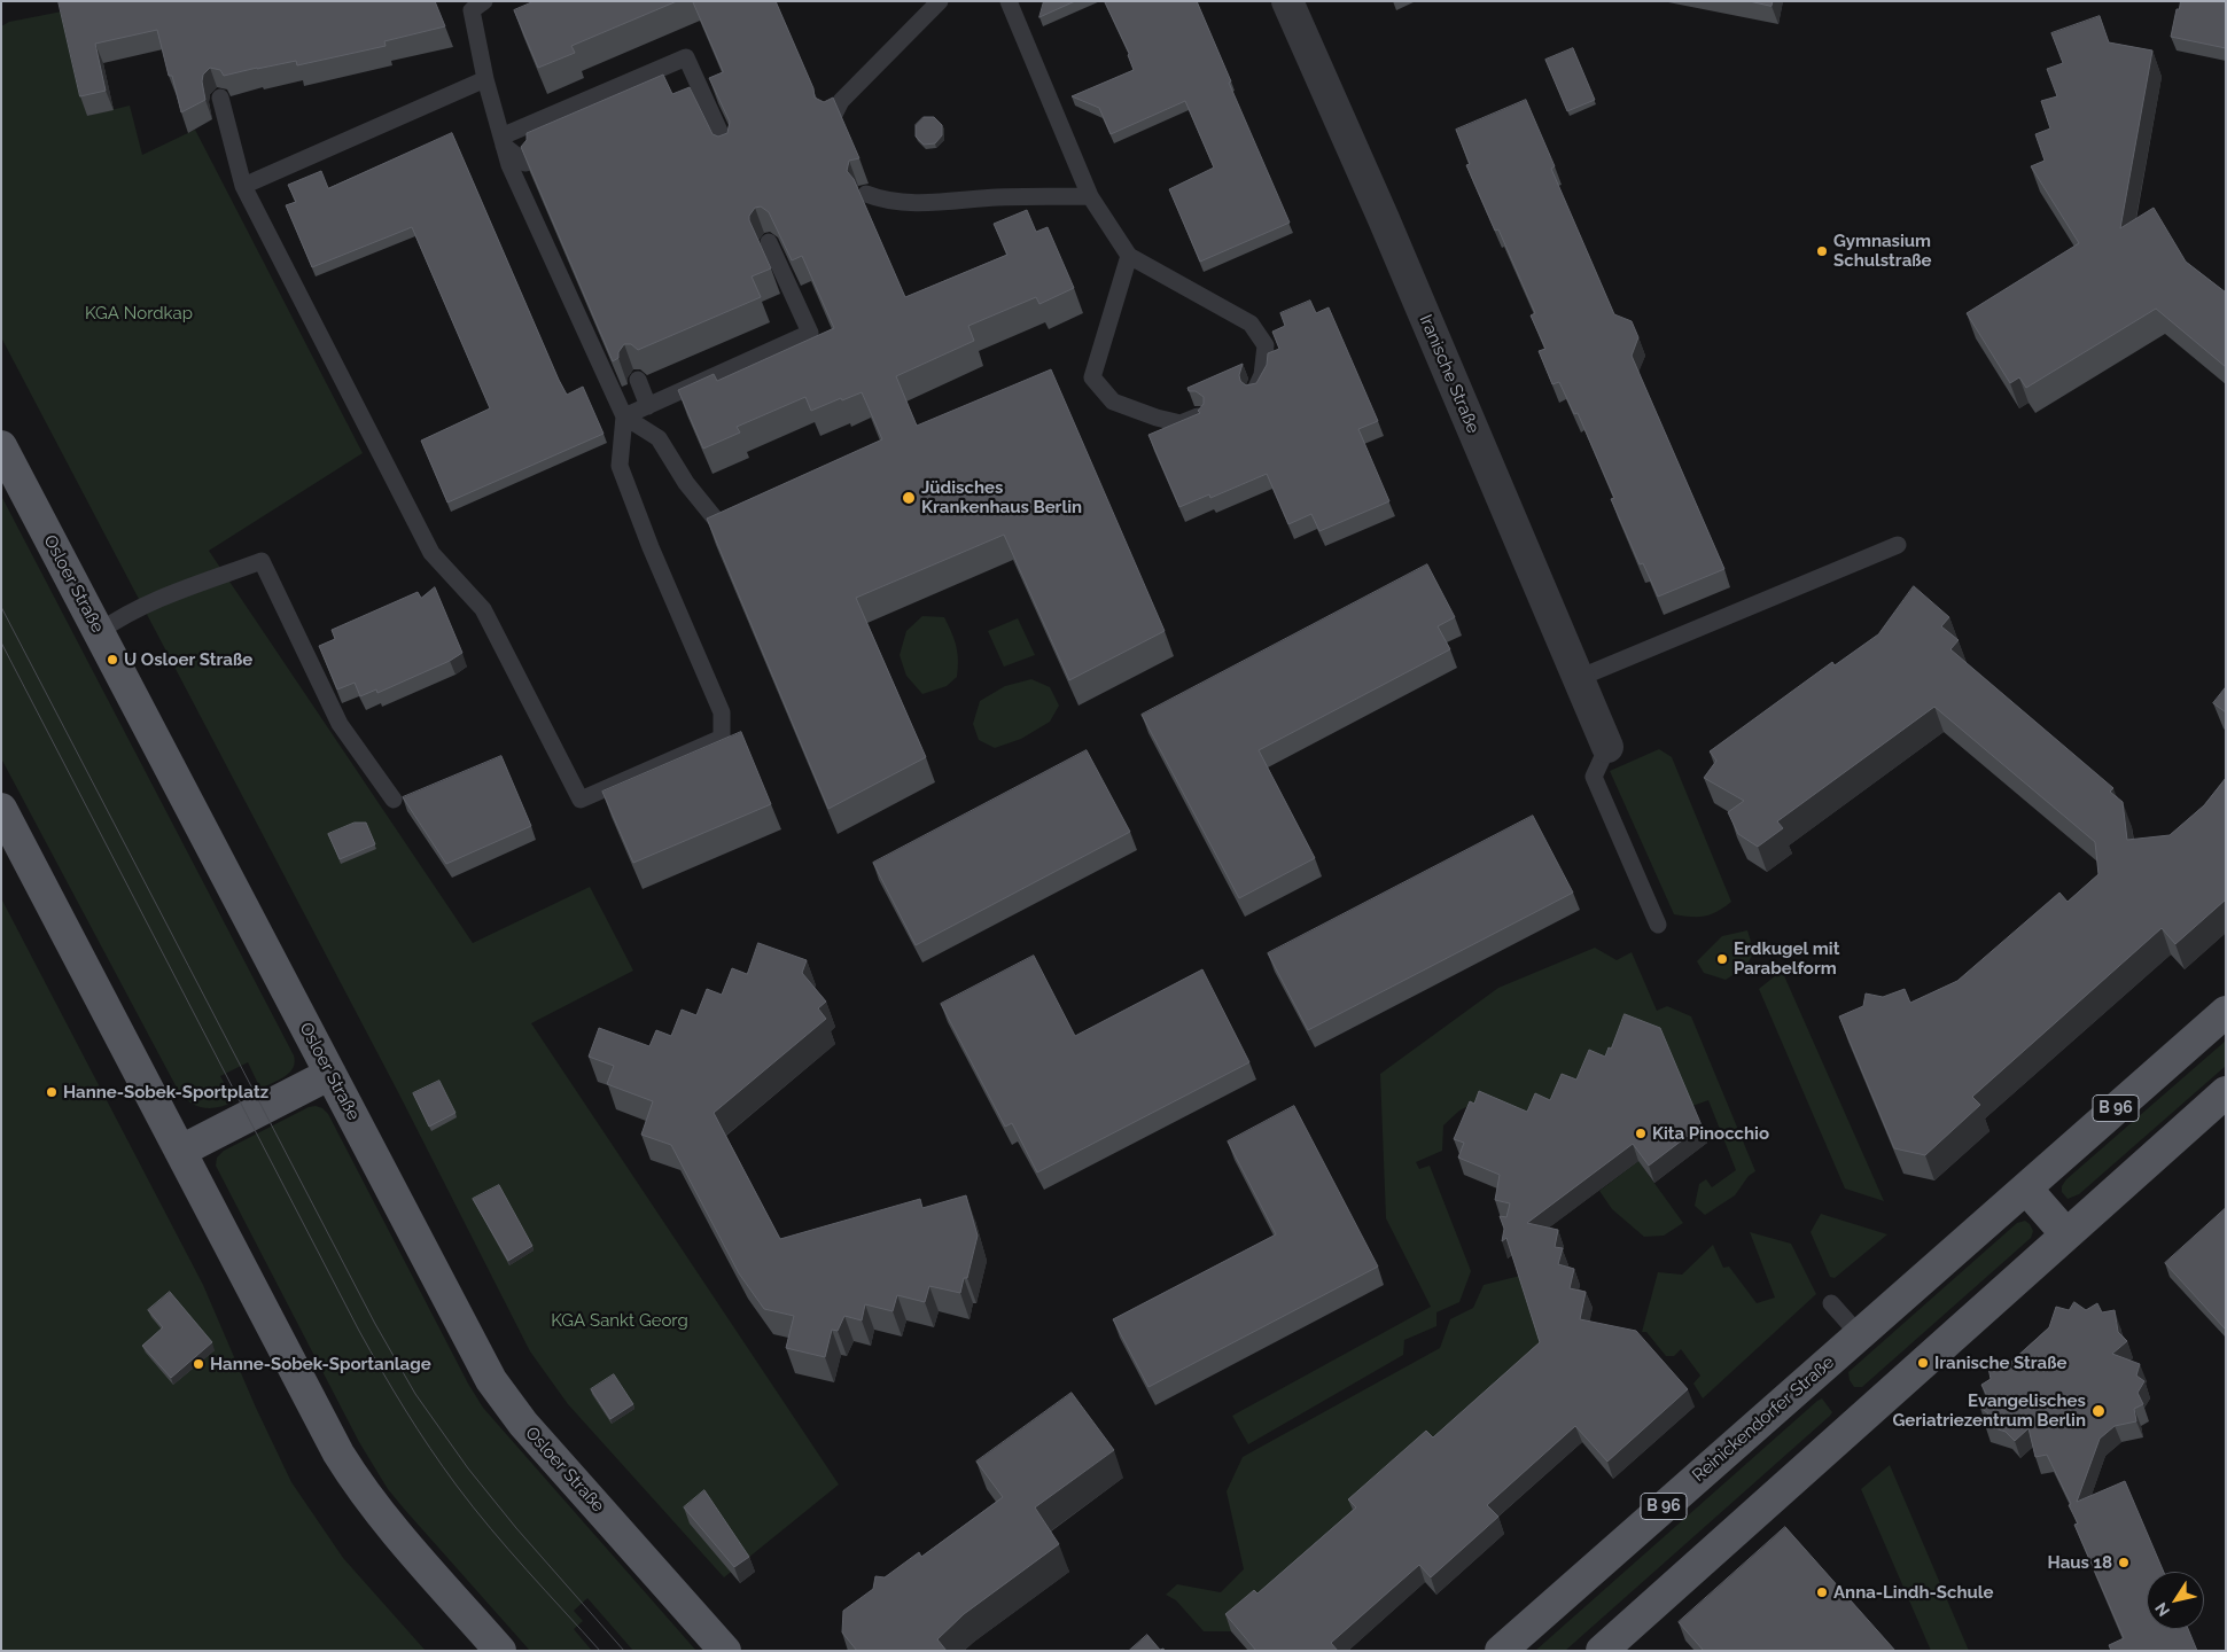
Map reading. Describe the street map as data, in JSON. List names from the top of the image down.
{
  "streets": {
    "main road": ["Osloer Straße", "B 96", "Reinickendorfer Straße"],
    "street": ["Iranische Straße"]
  },
  "parks": ["KGA Nordkap", "KGA Sankt Georg"],
  "places": [
    "Gymnasium Schulstraße",
    "Jüdisches Krankenhaus Berlin",
    "U Osloer Straße",
    "Erdkugel mit Parabelform",
    "Hanne-Sobek-Sportplatz",
    "Kita Pinocchio",
    "Iranische Straße",
    "Hanne-Sobek-Sportanlage",
    "Evangelisches Geriatriezentrum Berlin",
    "Haus 18",
    "Anna-Lindh-Schule"
  ],
  "north": "bottom left"
}
